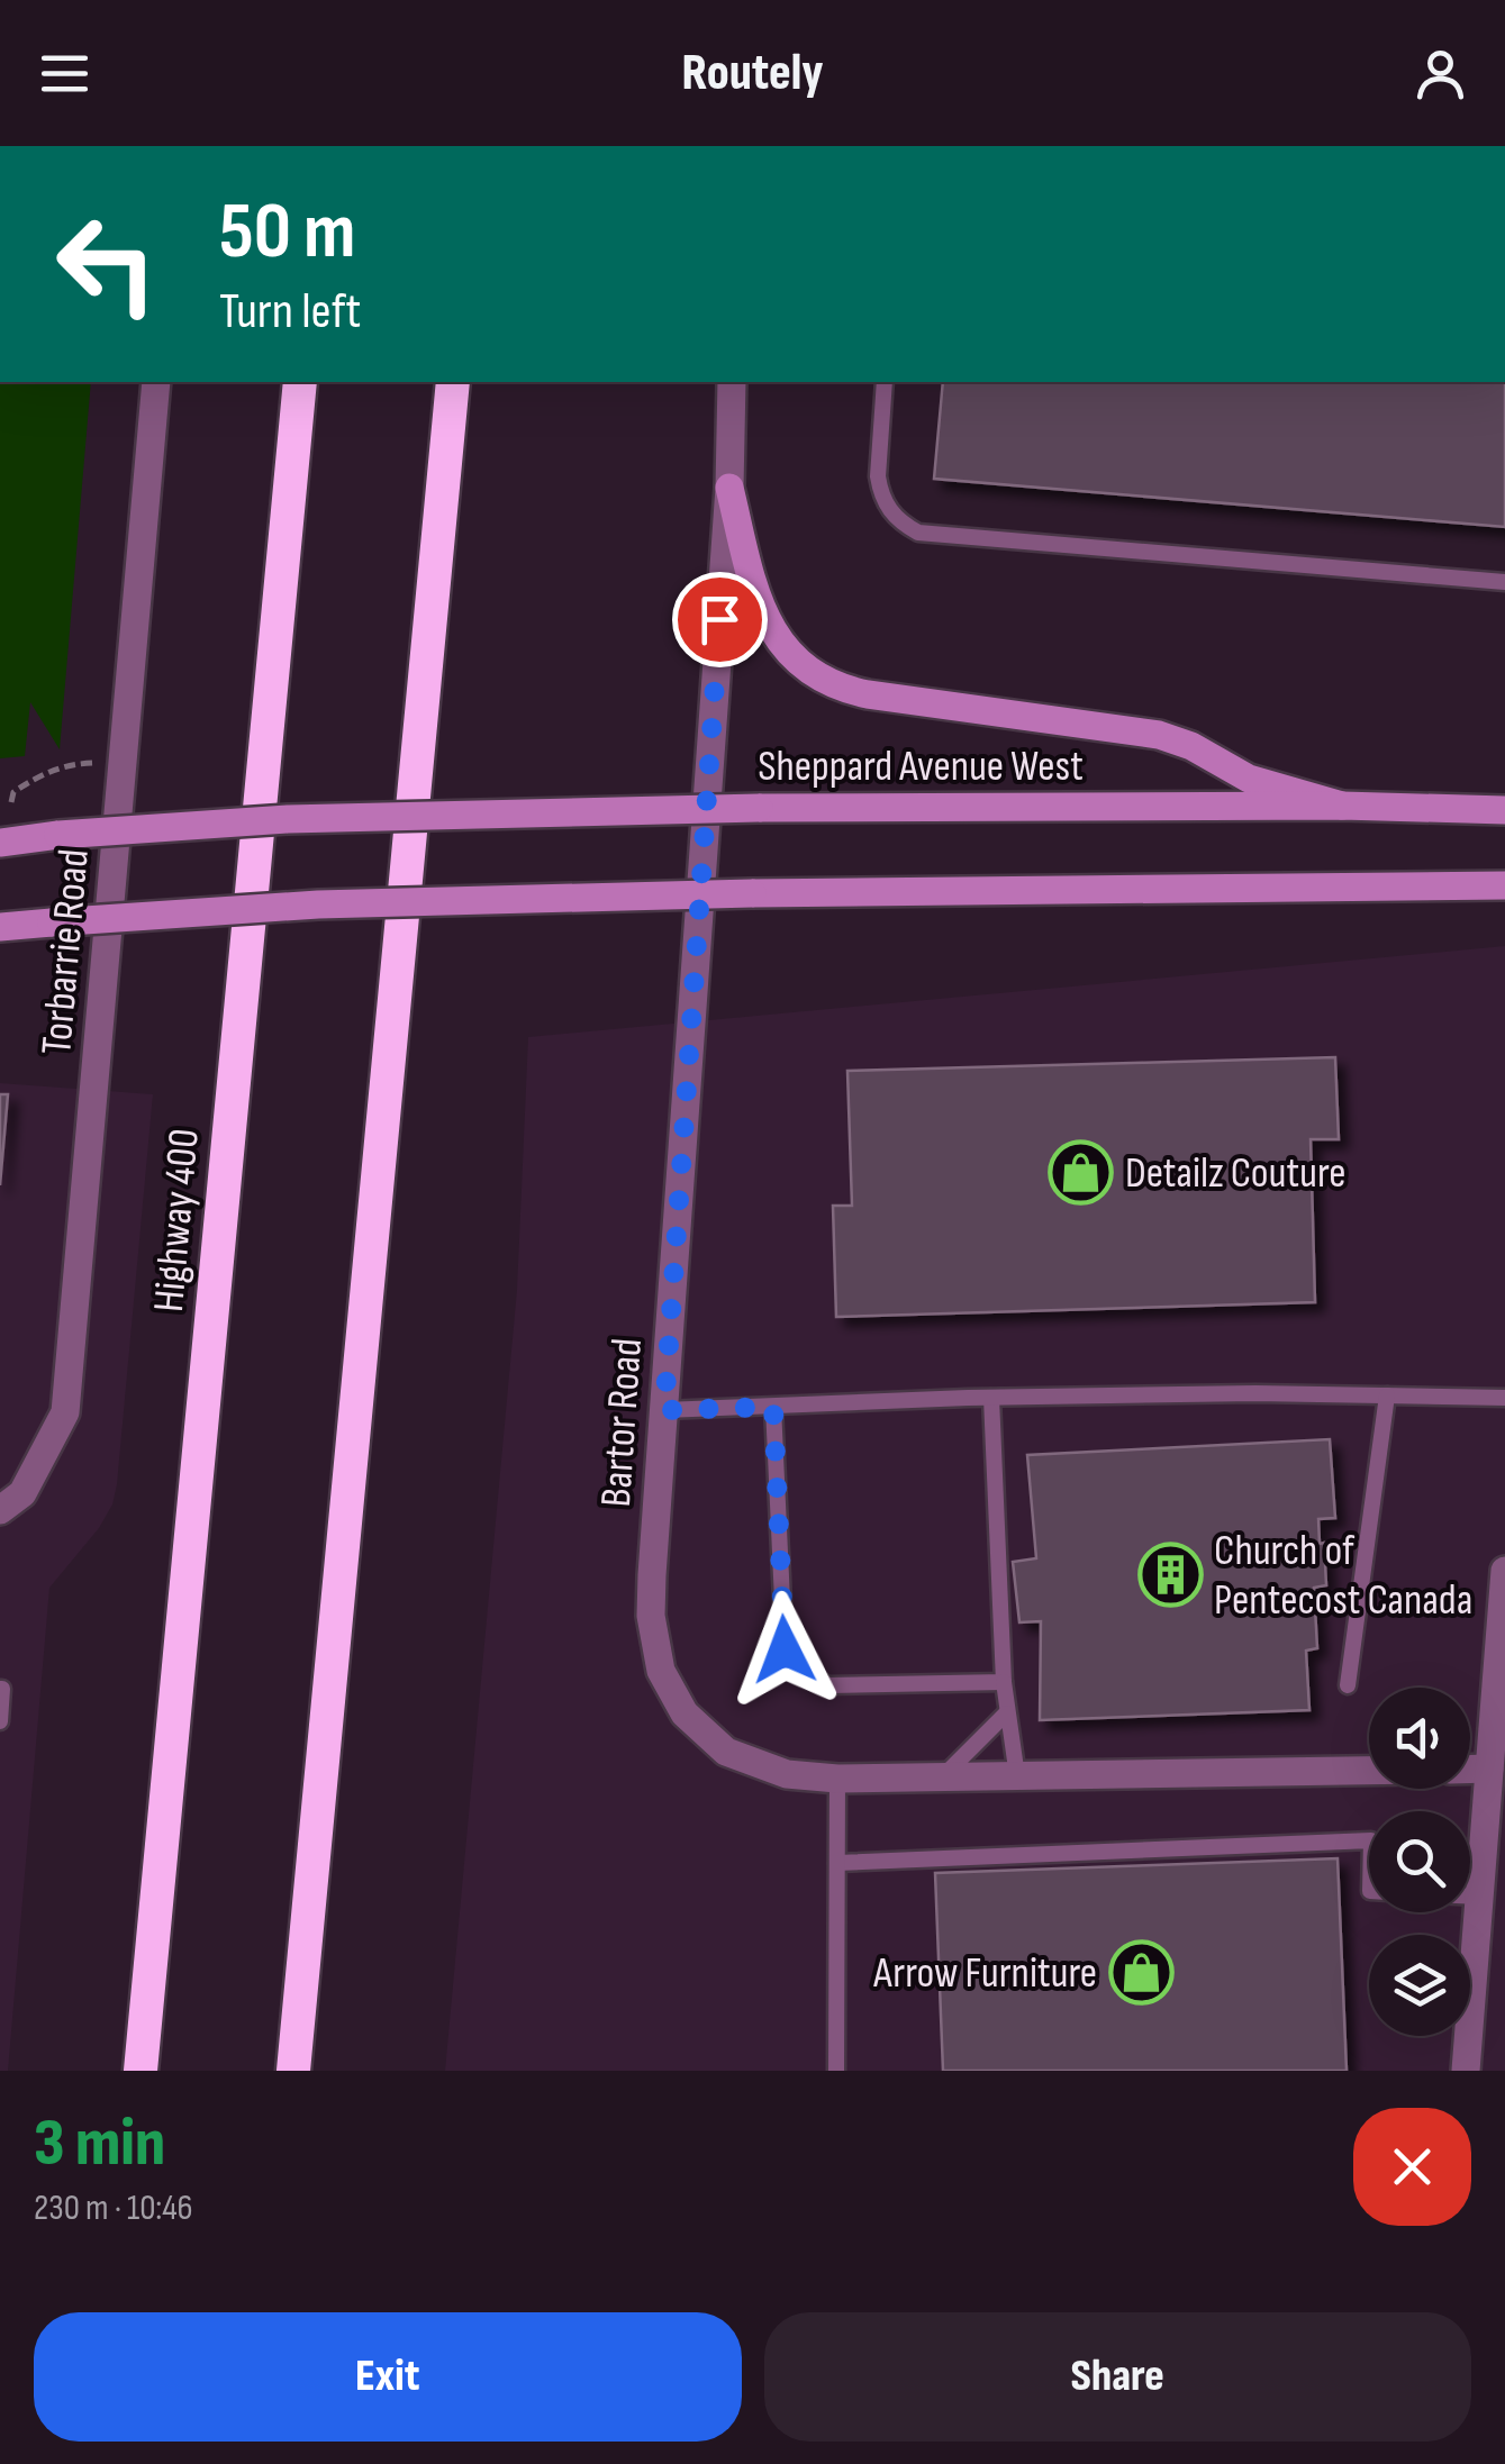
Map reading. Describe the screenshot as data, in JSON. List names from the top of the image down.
{
  "streets": {
    "highway": ["Highway 400"],
    "main road": ["Sheppard Avenue West"],
    "street": ["Torbarrie Road", "Bartor Road"]
  },
  "places": {
    "shop": ["Detailz Couture", "Arrow Furniture"],
    "building": ["Church of Pentecost Canada"]
  },
  "page": {
    "header": "Routely",
    "turn": ["50 m", "Turn left"],
    "heading": ["3 min", "230 m · 10:46"],
    "buttons": ["Exit", "Share"]
  }
}
